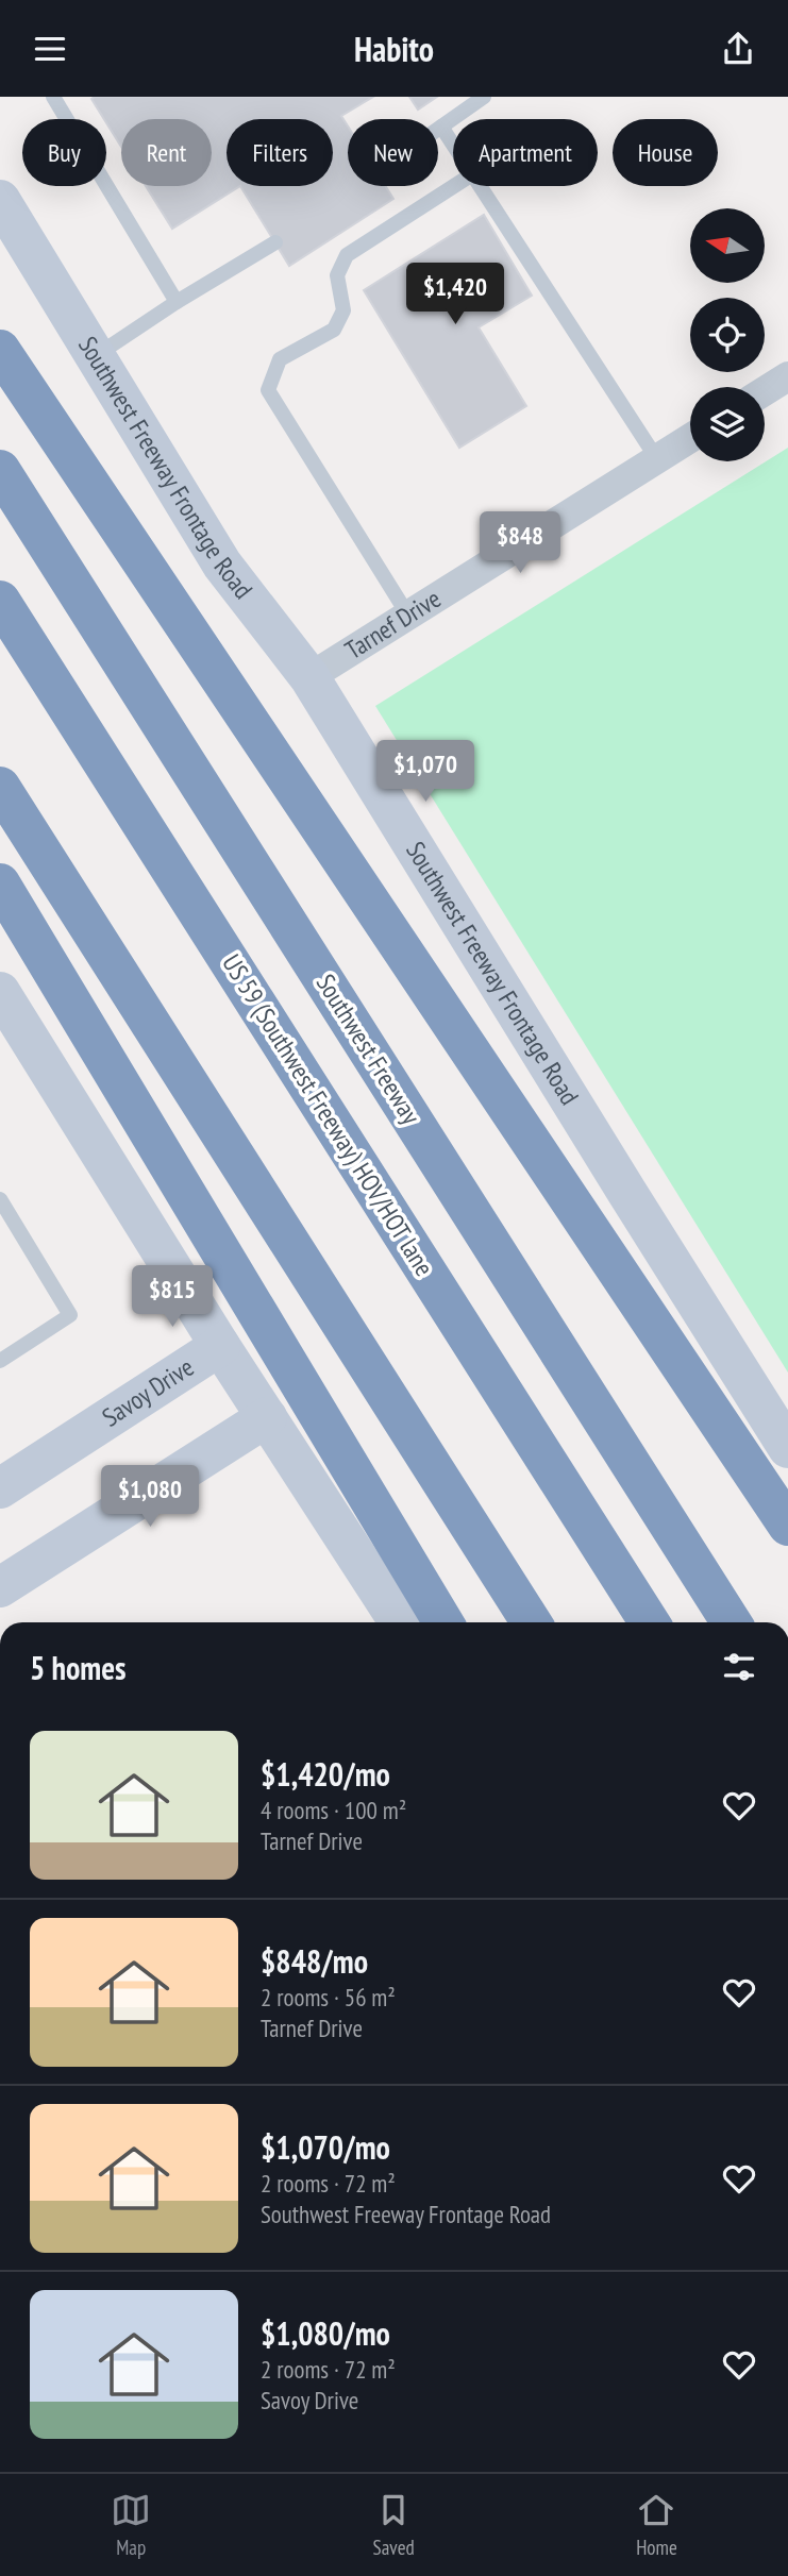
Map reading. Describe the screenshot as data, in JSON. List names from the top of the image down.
{
  "streets": {
    "highway": ["Southwest Freeway", "US 59 (Southwest Freeway) HOV/HOT lane"],
    "main road": ["Southwest Freeway Frontage Road", "Savoy Drive"],
    "street": ["Tarnef Drive"]
  },
  "crossings": [
    ["Southwest Freeway Frontage Road", "Tarnef Drive"]
  ],
  "north": "left",
  "page": {
    "header": "Habito",
    "chip": [
      "Buy",
      "Rent",
      "Filters",
      "New",
      "Apartment",
      "House"
    ],
    "price": [
      "$1,420",
      "$848",
      "$1,070",
      "$815",
      "$1,080"
    ],
    "heading": "5 homes",
    "list": [
      {
        "name": "$1,420/mo",
        "note": "4 rooms · 100 m² · Tarnef Drive"
      },
      {
        "name": "$848/mo",
        "note": "2 rooms · 56 m² · Tarnef Drive"
      },
      {
        "name": "$1,070/mo",
        "note": "2 rooms · 72 m² · Southwest Freeway Frontage Road"
      },
      {
        "name": "$1,080/mo",
        "note": "2 rooms · 72 m² · Savoy Drive"
      }
    ],
    "tabs": ["Map", "Saved", "Home"]
  }
}
